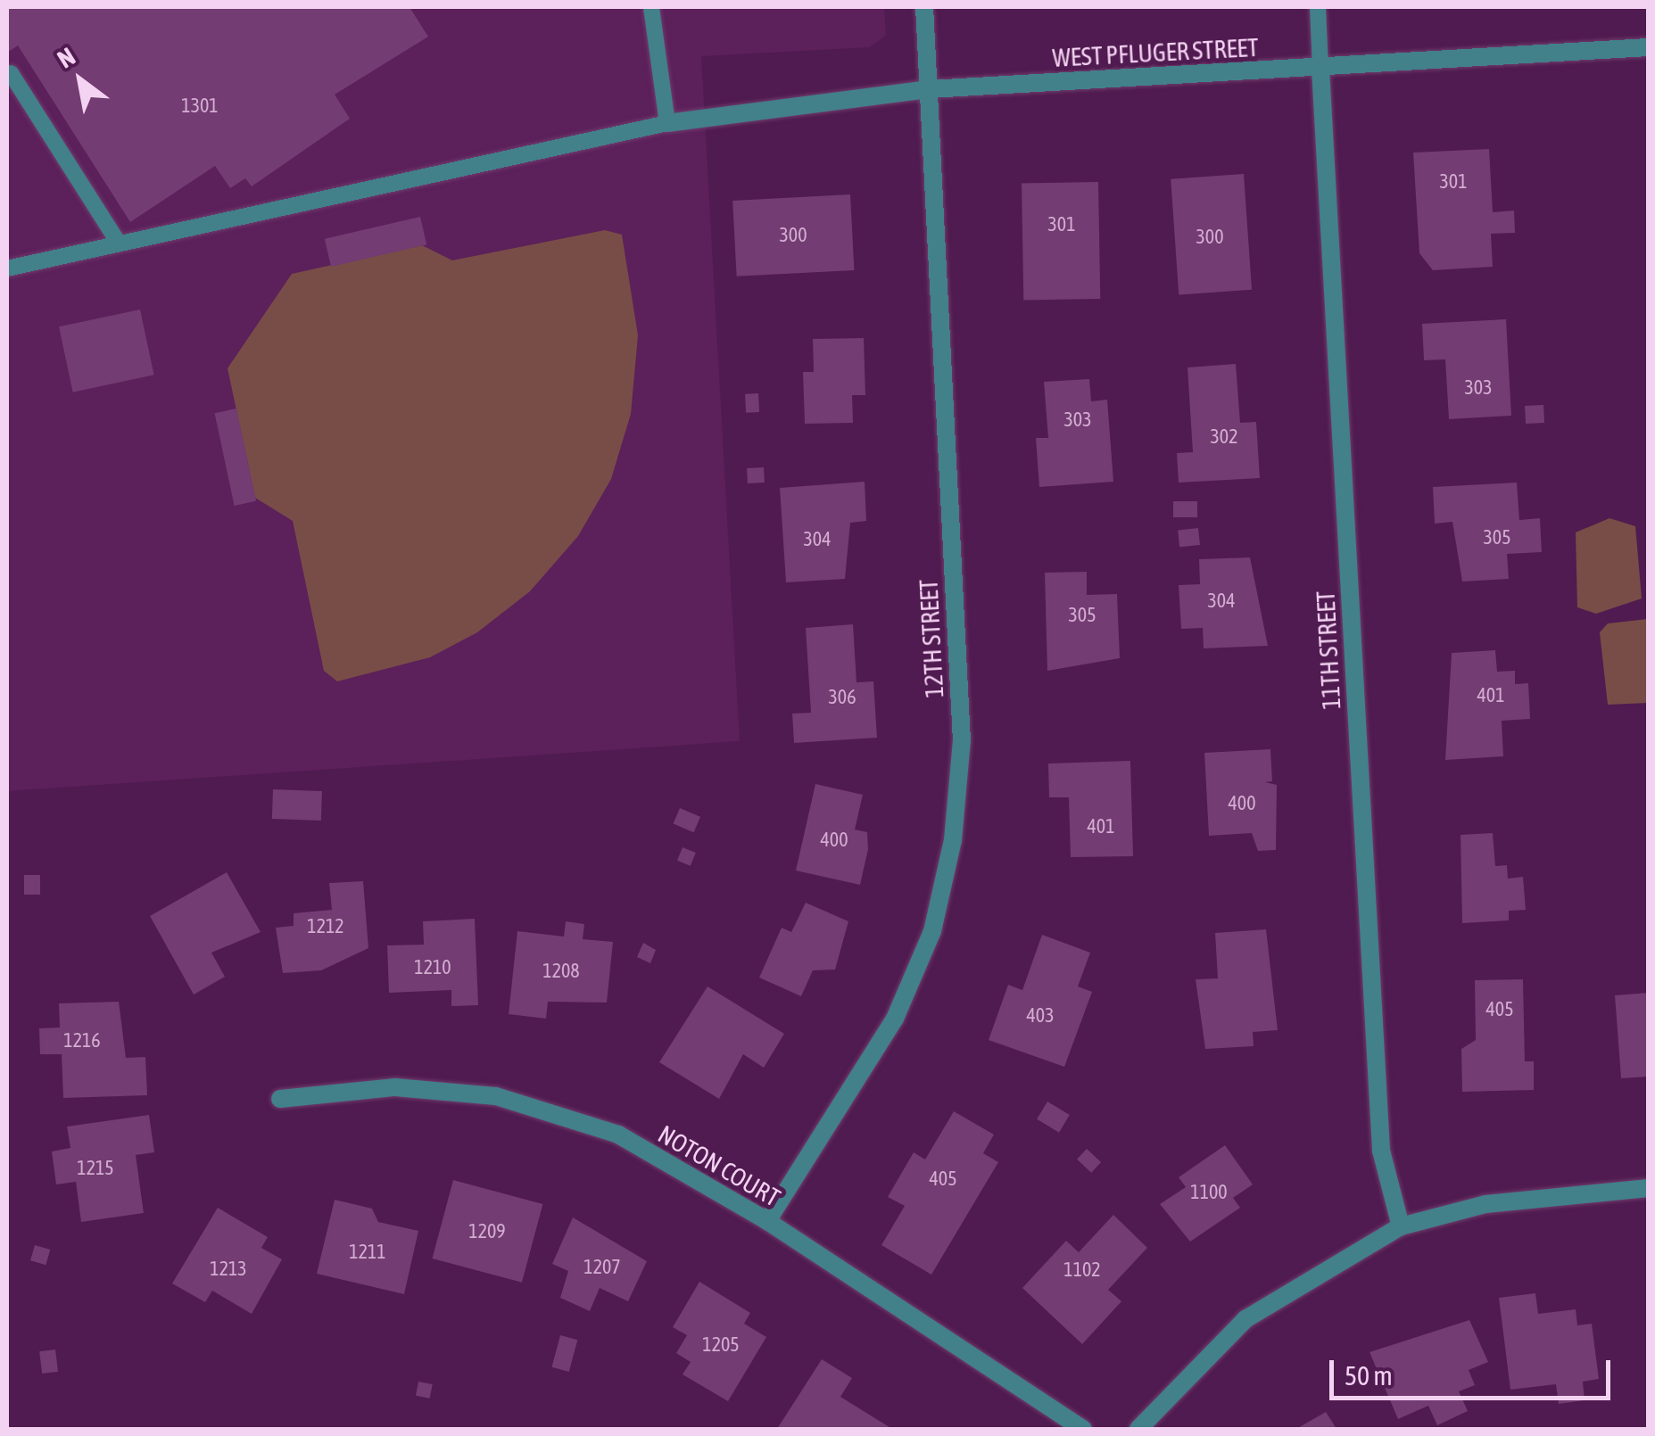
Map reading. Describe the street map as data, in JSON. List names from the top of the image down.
{
  "streets": {
    "street": [
      "WEST PFLUGER STREET",
      "12TH STREET",
      "11TH STREET",
      "NOTON COURT"
    ]
  },
  "crossings": [
    ["WEST PFLUGER STREET", "12TH STREET"],
    ["WEST PFLUGER STREET", "11TH STREET"],
    ["12TH STREET", "NOTON COURT"]
  ],
  "house_numbers": [
    "1301",
    "301",
    "301",
    "300",
    "300",
    "303",
    "303",
    "302",
    "305",
    "304",
    "304",
    "305",
    "401",
    "306",
    "400",
    "401",
    "400",
    "1212",
    "1210",
    "1208",
    "405",
    "403",
    "1216",
    "1215",
    "405",
    "1100",
    "1209",
    "1211",
    "1207",
    "1213",
    "1102",
    "1205"
  ],
  "scale_bar": "50 m",
  "north": "top left"
}
